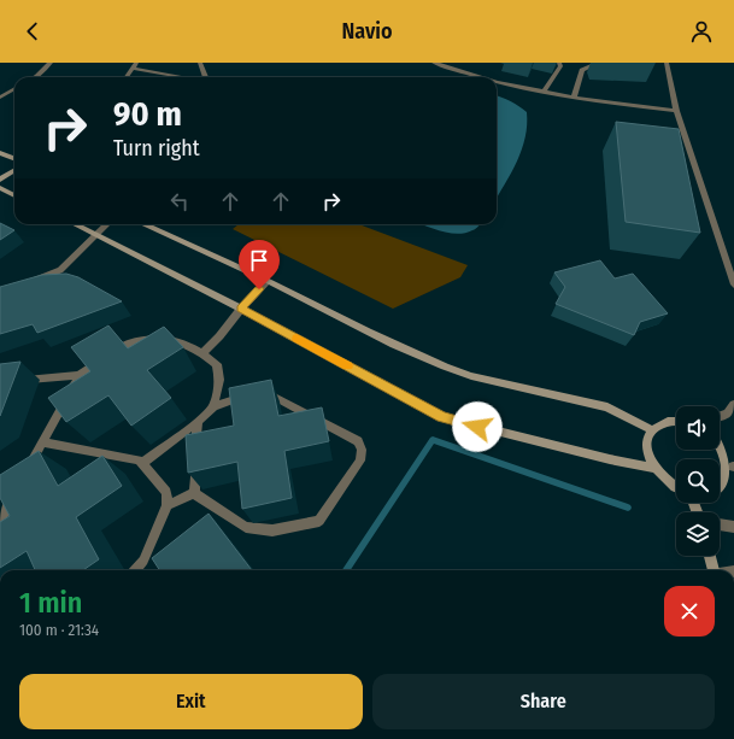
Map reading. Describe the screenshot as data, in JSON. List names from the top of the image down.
{
  "page": {
    "header": "Navio",
    "turn": ["90 m", "Turn right"],
    "heading": ["1 min", "100 m · 21:34"],
    "buttons": ["Exit", "Share"]
  }
}
